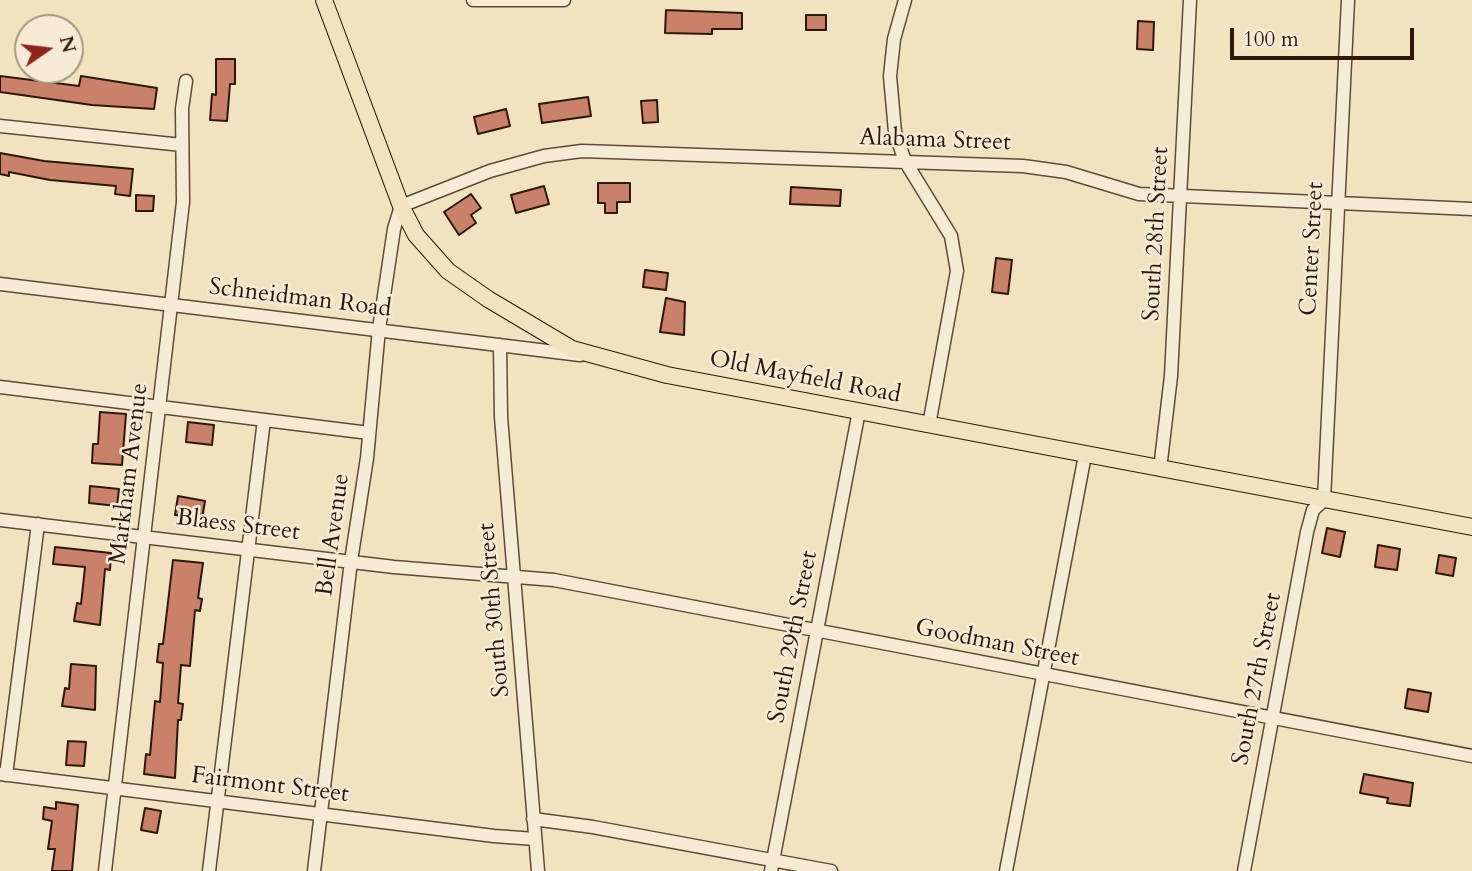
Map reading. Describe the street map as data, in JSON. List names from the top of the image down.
{
  "streets": {
    "main road": ["Old Mayfield Road"],
    "street": [
      "Alabama Street",
      "South 28th Street",
      "Center Street",
      "Schneidman Road",
      "Markham Avenue",
      "Blaess Street",
      "Bell Avenue",
      "South 30th Street",
      "South 29th Street",
      "Goodman Street",
      "South 27th Street",
      "Fairmont Street"
    ]
  },
  "crossings": [
    ["Alabama Street", "South 28th Street"],
    ["Alabama Street", "Center Street"],
    ["Alabama Street", "Old Mayfield Road"],
    ["Alabama Street", "Bell Avenue"],
    ["South 28th Street", "Old Mayfield Road"],
    ["Center Street", "Old Mayfield Road"],
    ["Center Street", "South 27th Street"],
    ["Schneidman Road", "Old Mayfield Road"],
    ["Schneidman Road", "Markham Avenue"],
    ["Schneidman Road", "Bell Avenue"],
    ["Schneidman Road", "South 30th Street"],
    ["Old Mayfield Road", "Bell Avenue"],
    ["Old Mayfield Road", "South 29th Street"],
    ["Old Mayfield Road", "South 27th Street"],
    ["Markham Avenue", "Blaess Street"],
    ["Markham Avenue", "Fairmont Street"],
    ["Blaess Street", "Bell Avenue"],
    ["Blaess Street", "South 30th Street"],
    ["Blaess Street", "Goodman Street"],
    ["Bell Avenue", "Fairmont Street"],
    ["South 30th Street", "Goodman Street"],
    ["South 30th Street", "Fairmont Street"],
    ["South 29th Street", "Goodman Street"],
    ["Goodman Street", "South 27th Street"]
  ],
  "scale_bar": "100 m",
  "north": "right"
}
